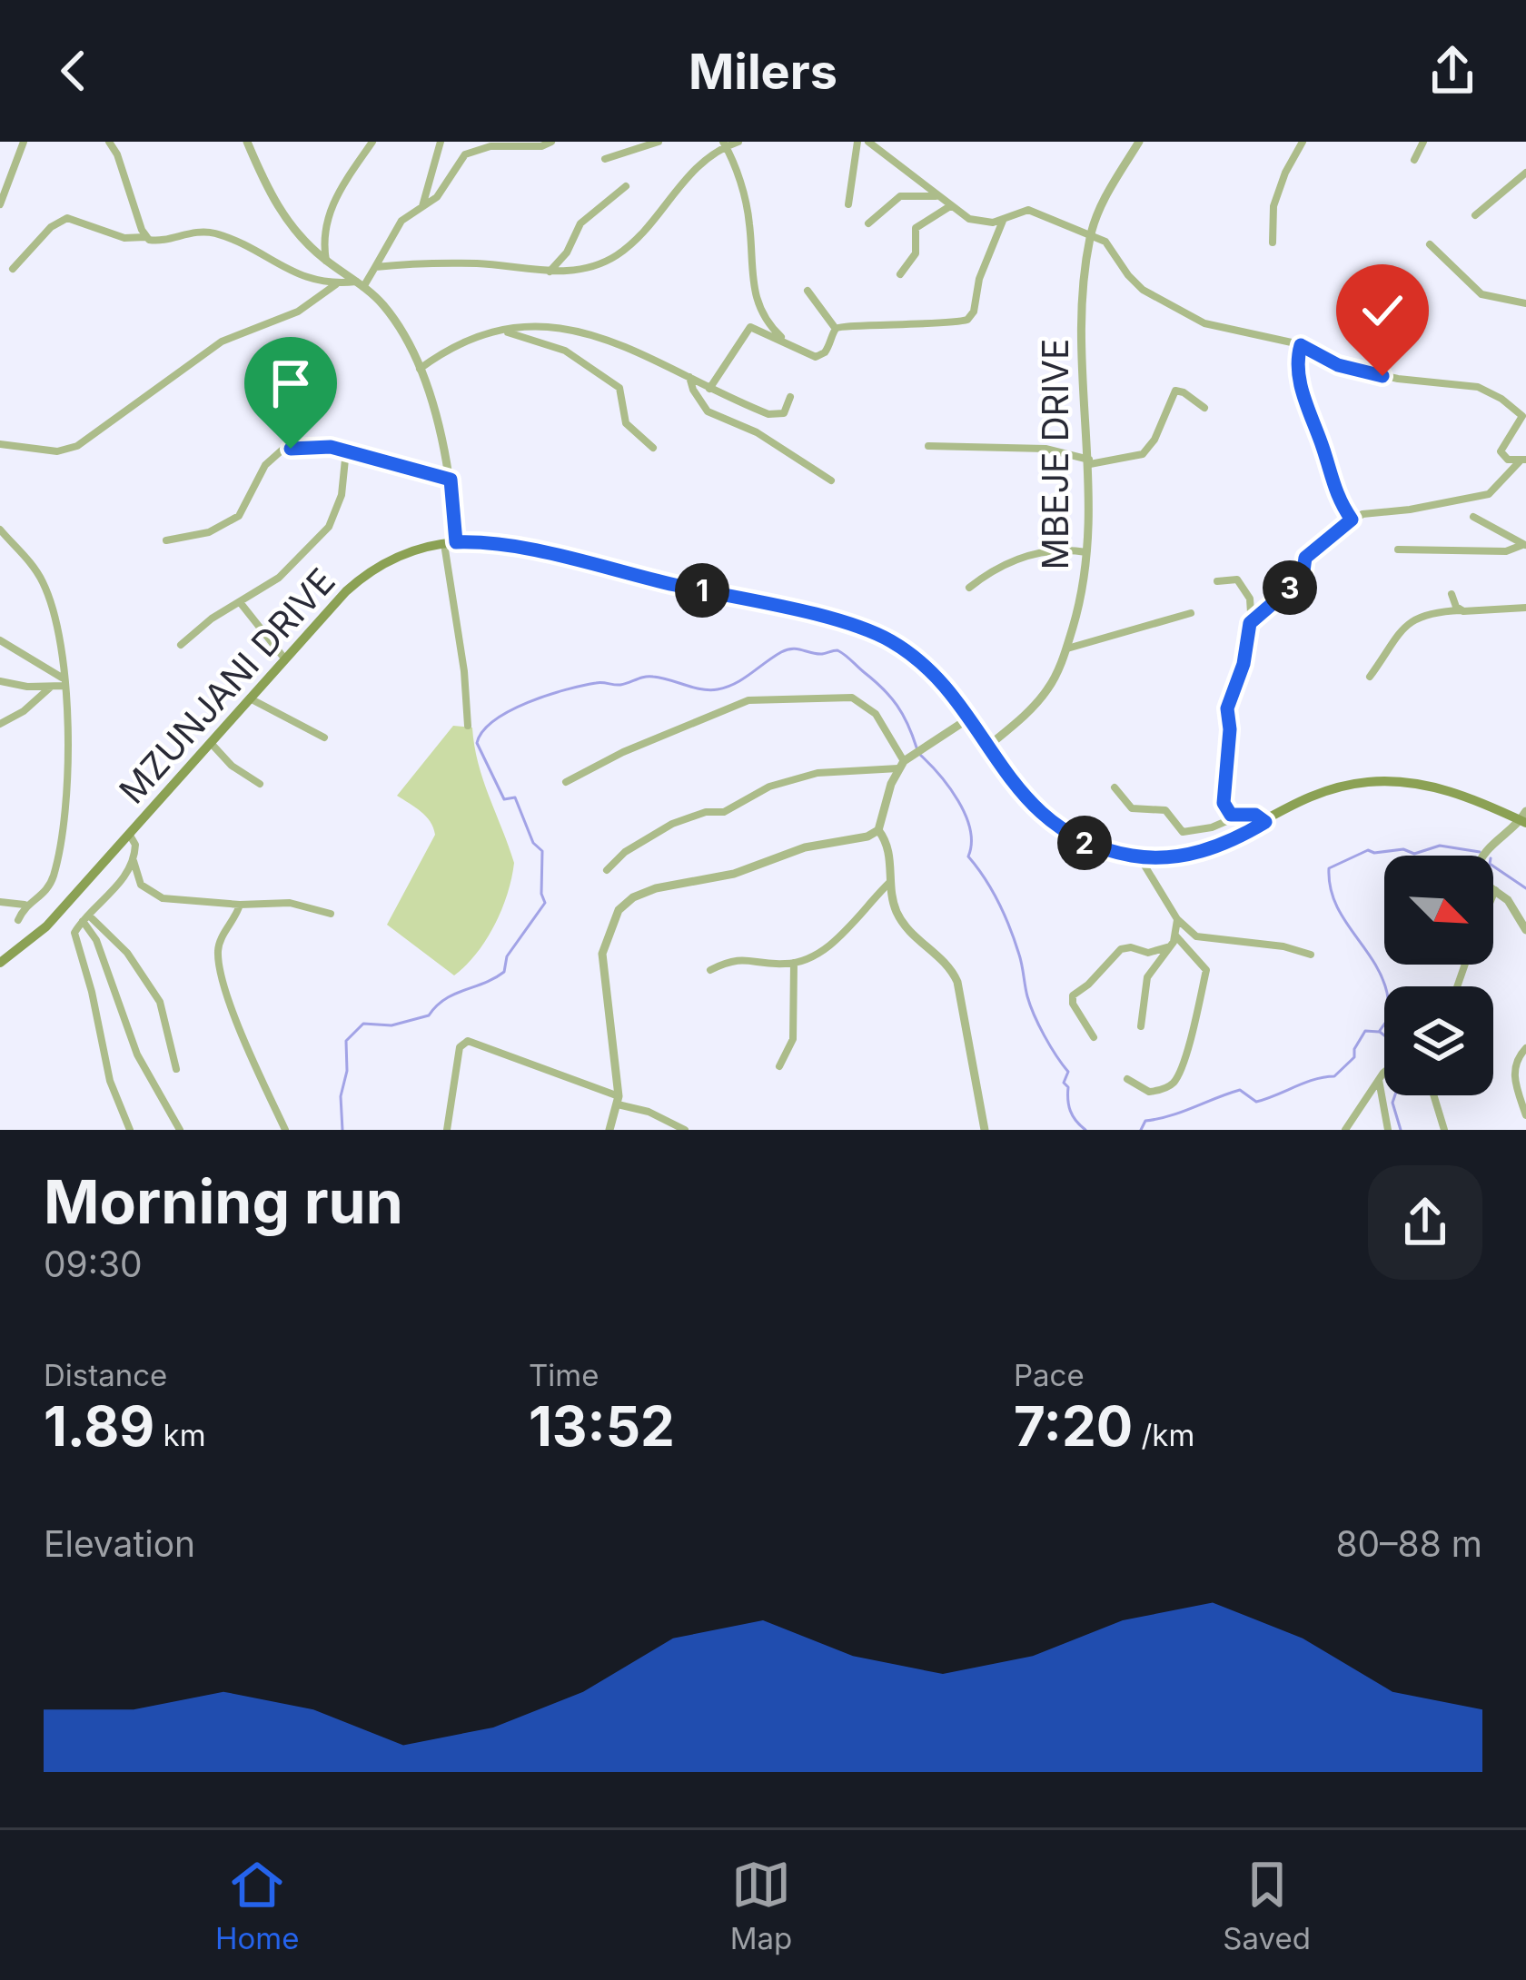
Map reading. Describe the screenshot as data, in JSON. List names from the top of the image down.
{
  "streets": {
    "main road": ["MZUNJANI DRIVE"],
    "street": ["MBEJE DRIVE"]
  },
  "crossings": [
    ["MBEJE DRIVE", "MZUNJANI DRIVE"]
  ],
  "north": "bottom right",
  "page": {
    "header": "Milers",
    "pins": ["3", "1", "2"],
    "heading": ["Morning run", "09:30"],
    "stats": [
      ["Distance", "1.89 km"],
      ["Time", "13:52"],
      ["Pace", "7:20 /km"]
    ],
    "chart": ["Elevation", "80–88 m"],
    "tabs": ["Home", "Map", "Saved"]
  }
}
